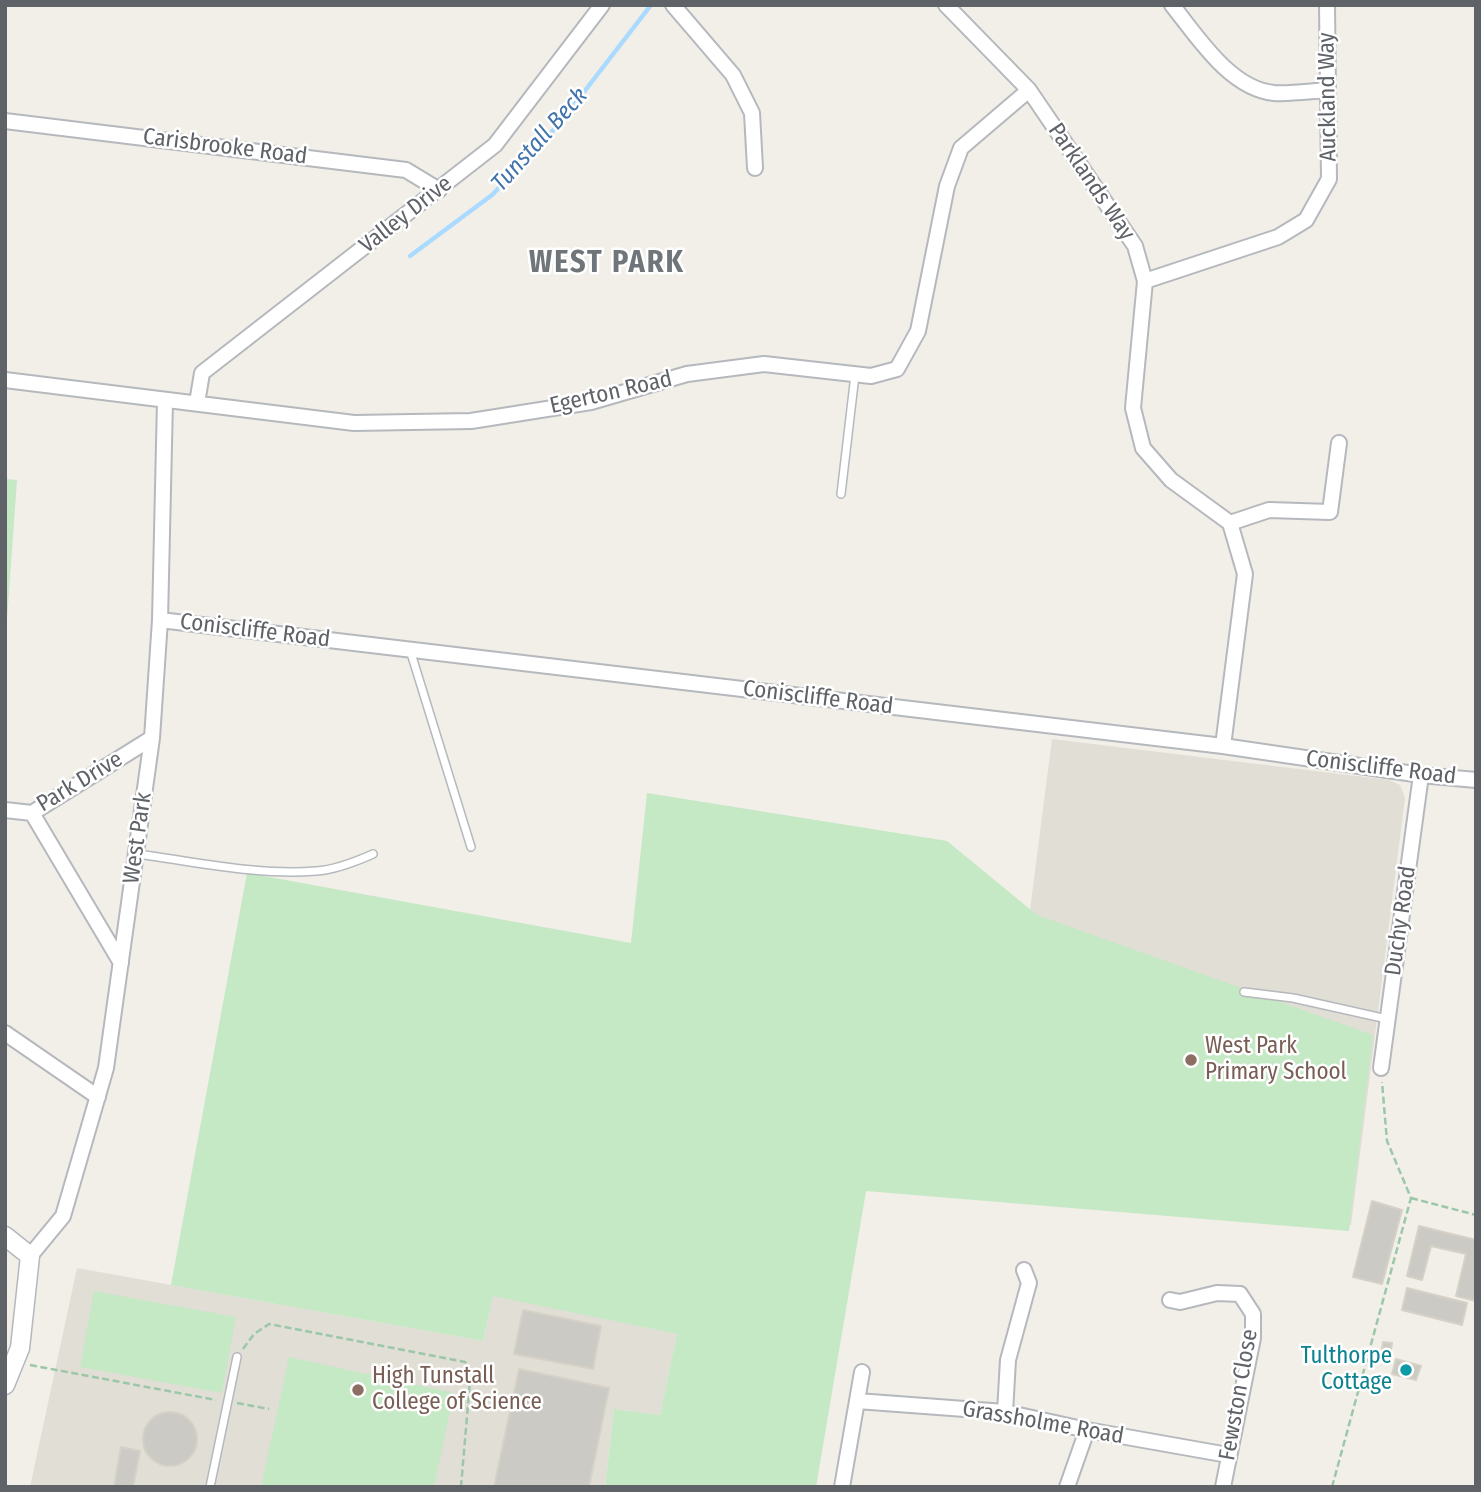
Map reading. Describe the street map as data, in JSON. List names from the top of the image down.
{
  "streets": {
    "street": [
      "Auckland Way",
      "Carisbrooke Road",
      "Parklands Way",
      "Valley Drive",
      "Egerton Road",
      "Coniscliffe Road",
      "Park Drive",
      "West Park",
      "Duchy Road",
      "Fewston Close",
      "Grassholme Road"
    ]
  },
  "crossings": [
    ["Auckland Way", "Parklands Way"],
    ["Carisbrooke Road", "Valley Drive"],
    ["Parklands Way", "Egerton Road"],
    ["Valley Drive", "Egerton Road"],
    ["Egerton Road", "West Park"],
    ["Coniscliffe Road", "West Park"],
    ["Coniscliffe Road", "Duchy Road"],
    ["Park Drive", "West Park"],
    ["Fewston Close", "Grassholme Road"]
  ],
  "districts": ["WEST PARK"],
  "water": ["Tunstall Beck"],
  "places": ["West Park Primary School", "Tulthorpe Cottage", "High Tunstall College of Science"]
}
